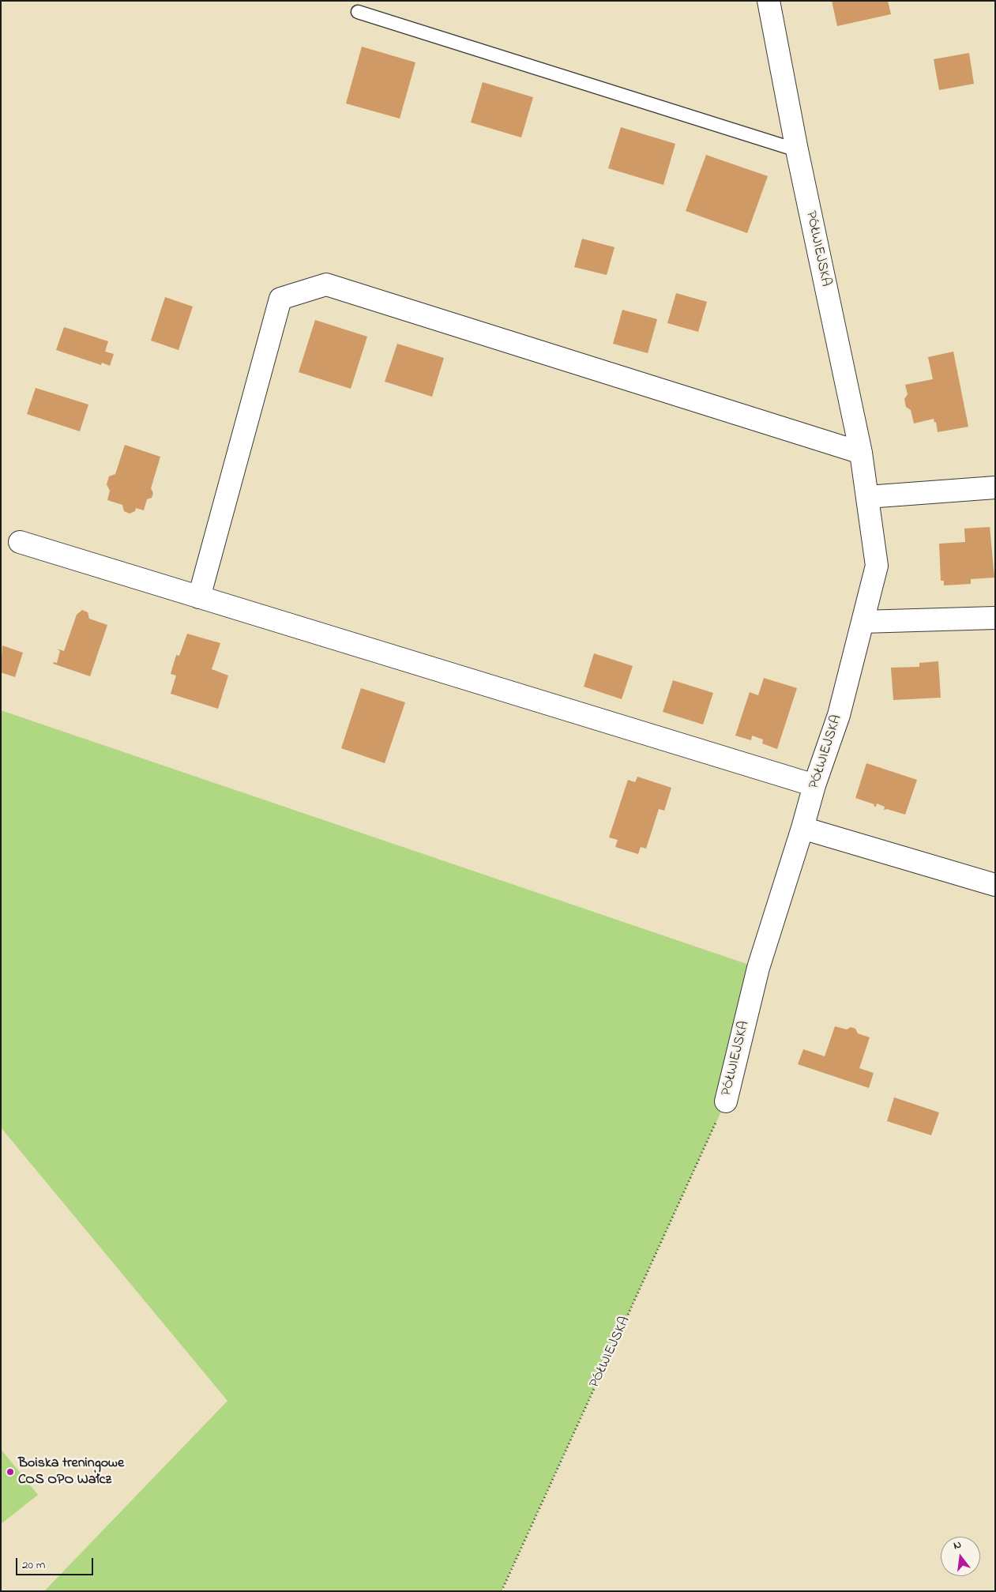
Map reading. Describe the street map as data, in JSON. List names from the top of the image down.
{
  "streets": {
    "street": ["PÓŁWIEJSKA"]
  },
  "places": ["Boiska treningowe COS OPO Wałcz"],
  "scale_bar": "20 m",
  "north": "top"
}
